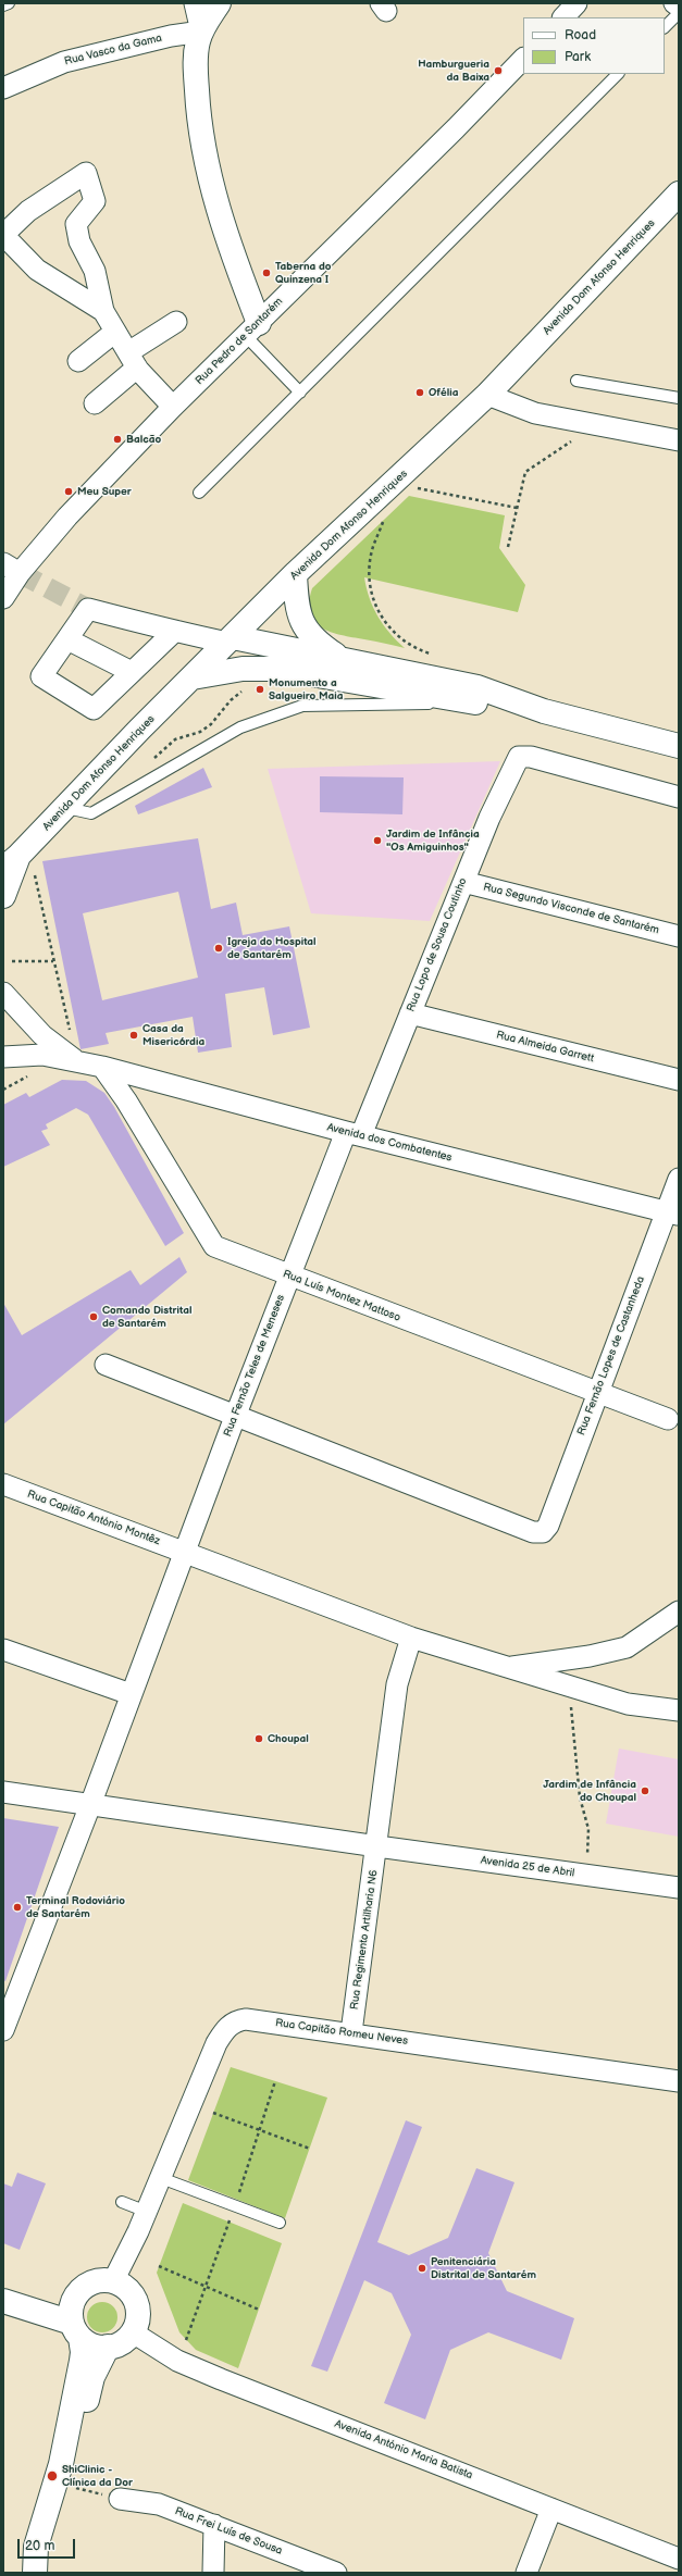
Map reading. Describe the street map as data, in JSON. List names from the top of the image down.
{
  "streets": {
    "main road": ["Avenida Dom Afonso Henriques"],
    "street": [
      "Rua Vasco da Gama",
      "Rua Pedro de Santarém",
      "Rua Segundo Visconde de Santarém",
      "Rua Lopo de Sousa Coutinho",
      "Rua Almeida Garrett",
      "Avenida dos Combatentes",
      "Rua Luís Montez Mattoso",
      "Rua Fernão Lopes de Castanheda",
      "Rua Fernão Teles de Meneses",
      "Rua Capitão António Montêz",
      "Avenida 25 de Abril",
      "Rua Regimento Artilharia N6",
      "Rua Capitão Romeu Neves",
      "Avenida António Maria Batista",
      "Rua Frei Luís de Sousa"
    ]
  },
  "crossings": [
    ["Rua Segundo Visconde de Santarém", "Rua Lopo de Sousa Coutinho"],
    ["Rua Lopo de Sousa Coutinho", "Rua Almeida Garrett"],
    ["Rua Lopo de Sousa Coutinho", "Avenida dos Combatentes"],
    ["Rua Lopo de Sousa Coutinho", "Rua Fernão Teles de Meneses"],
    ["Avenida dos Combatentes", "Rua Luís Montez Mattoso"],
    ["Avenida dos Combatentes", "Rua Fernão Lopes de Castanheda"],
    ["Avenida dos Combatentes", "Rua Fernão Teles de Meneses"],
    ["Rua Luís Montez Mattoso", "Rua Fernão Lopes de Castanheda"],
    ["Rua Luís Montez Mattoso", "Rua Fernão Teles de Meneses"],
    ["Rua Fernão Lopes de Castanheda", "Rua Fernão Teles de Meneses"],
    ["Rua Fernão Teles de Meneses", "Rua Capitão António Montêz"],
    ["Rua Fernão Teles de Meneses", "Avenida 25 de Abril"],
    ["Rua Capitão António Montêz", "Rua Regimento Artilharia N6"],
    ["Avenida 25 de Abril", "Rua Regimento Artilharia N6"],
    ["Rua Regimento Artilharia N6", "Rua Capitão Romeu Neves"],
    ["Rua Capitão Romeu Neves", "Avenida António Maria Batista"]
  ],
  "places": [
    "Hamburgueria da Baixa",
    "Taberna do Quinzena I",
    "Ofélia",
    "Balcão",
    "Meu Super",
    "Monumento a Salgueiro Maia",
    "Jardim de Infância \"Os Amiguinhos\"",
    "Igreja do Hospital de Santarém",
    "Casa da Misericórdia",
    "Comando Distrital de Santarém",
    "Choupal",
    "Jardim de Infância do Choupal",
    "Terminal Rodoviário de Santarém",
    "Penitenciária Distrital de Santarém",
    "ShiClinic - Clínica da Dor"
  ],
  "legend": ["Road", "Park"],
  "scale_bar": "20 m"
}
